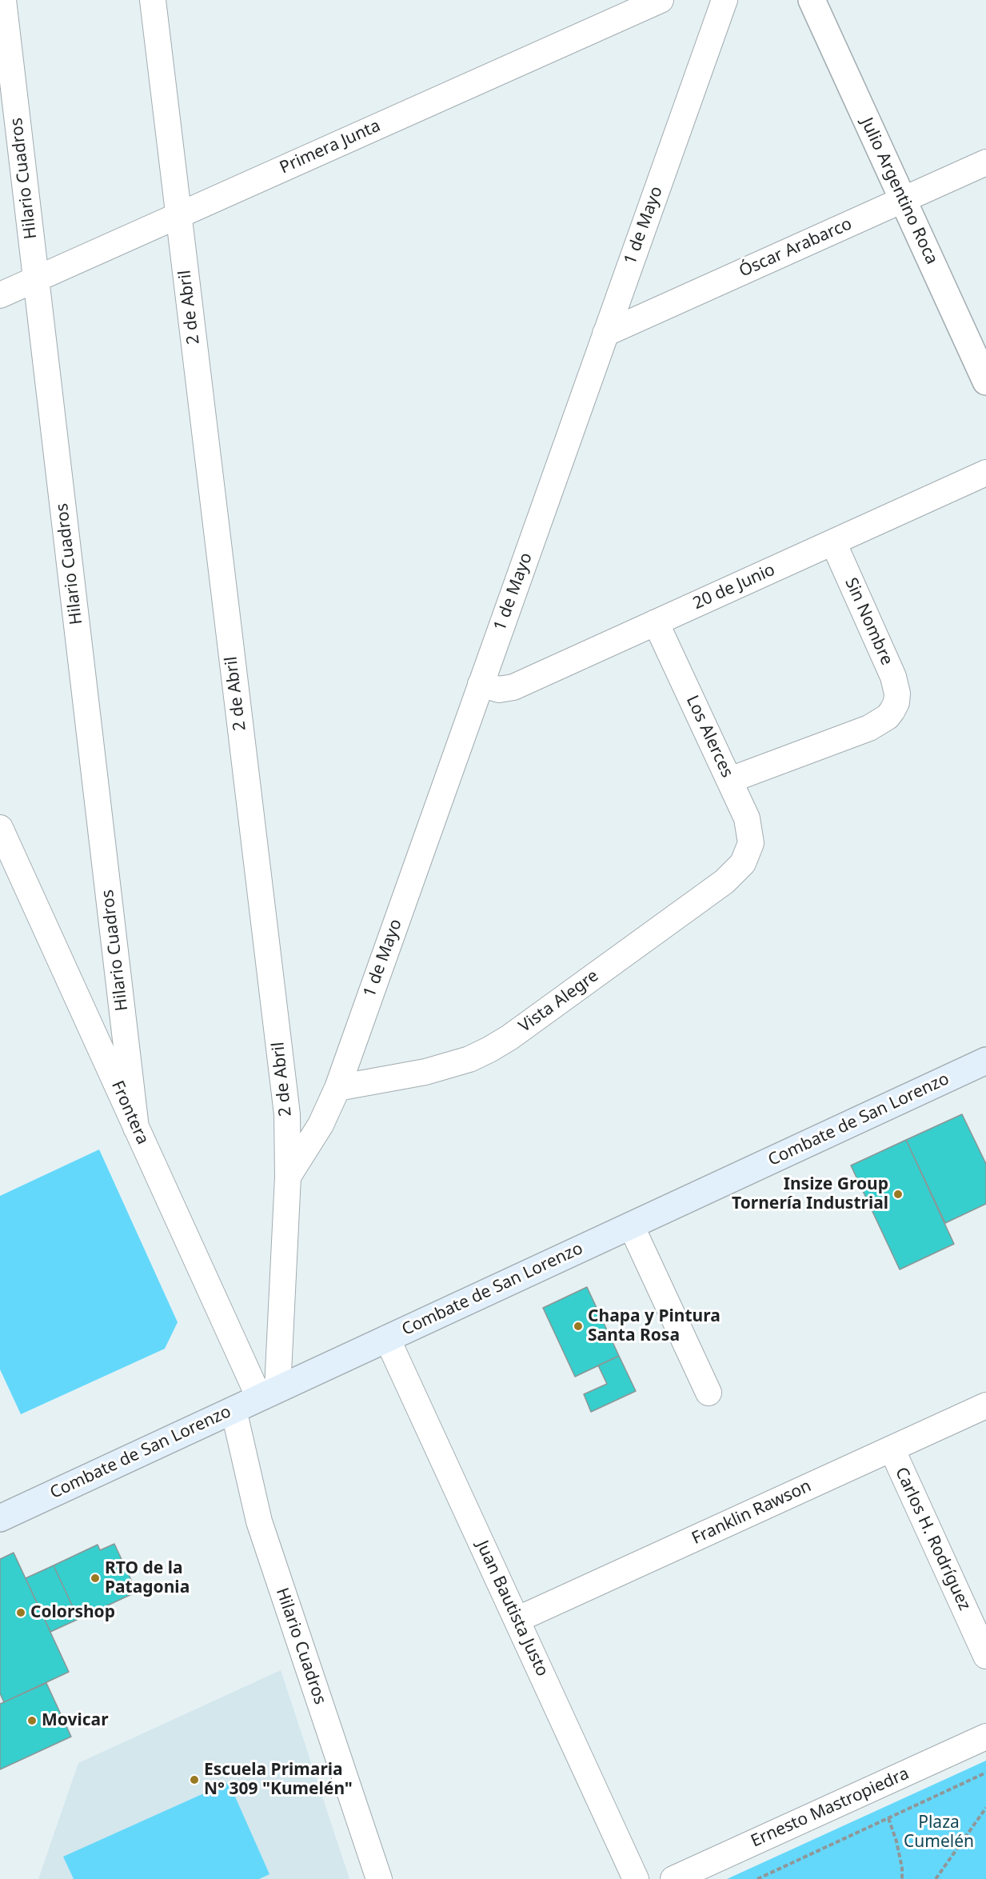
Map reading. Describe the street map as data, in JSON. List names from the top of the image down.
{
  "streets": {
    "main road": ["Combate de San Lorenzo"],
    "street": [
      "Primera Junta",
      "Hilario Cuadros",
      "Julio Argentino Roca",
      "1 de Mayo",
      "Óscar Arabarco",
      "2 de Abril",
      "20 de Junio",
      "Sin Nombre",
      "Los Alerces",
      "Vista Alegre",
      "Frontera",
      "Franklin Rawson",
      "Carlos H. Rodríguez",
      "Juan Bautista Justo",
      "Ernesto Mastropiedra"
    ]
  },
  "crossings": [
    ["Primera Junta", "Hilario Cuadros"],
    ["Primera Junta", "2 de Abril"],
    ["Hilario Cuadros", "Frontera"],
    ["Hilario Cuadros", "Combate de San Lorenzo"],
    ["Julio Argentino Roca", "Óscar Arabarco"],
    ["1 de Mayo", "Óscar Arabarco"],
    ["1 de Mayo", "2 de Abril"],
    ["1 de Mayo", "20 de Junio"],
    ["1 de Mayo", "Vista Alegre"],
    ["2 de Abril", "Frontera"],
    ["2 de Abril", "Combate de San Lorenzo"],
    ["20 de Junio", "Sin Nombre"],
    ["20 de Junio", "Los Alerces"],
    ["Sin Nombre", "Los Alerces"],
    ["Los Alerces", "Vista Alegre"],
    ["Frontera", "Combate de San Lorenzo"],
    ["Combate de San Lorenzo", "Juan Bautista Justo"],
    ["Franklin Rawson", "Carlos H. Rodríguez"],
    ["Franklin Rawson", "Juan Bautista Justo"]
  ],
  "parks": ["Plaza Cumelén"],
  "places": [
    "Insize Group Tornería Industrial",
    "Chapa y Pintura Santa Rosa",
    "RTO de la Patagonia",
    "Colorshop",
    "Movicar",
    "Escuela Primaria N° 309 \"Kumelén\""
  ]
}
